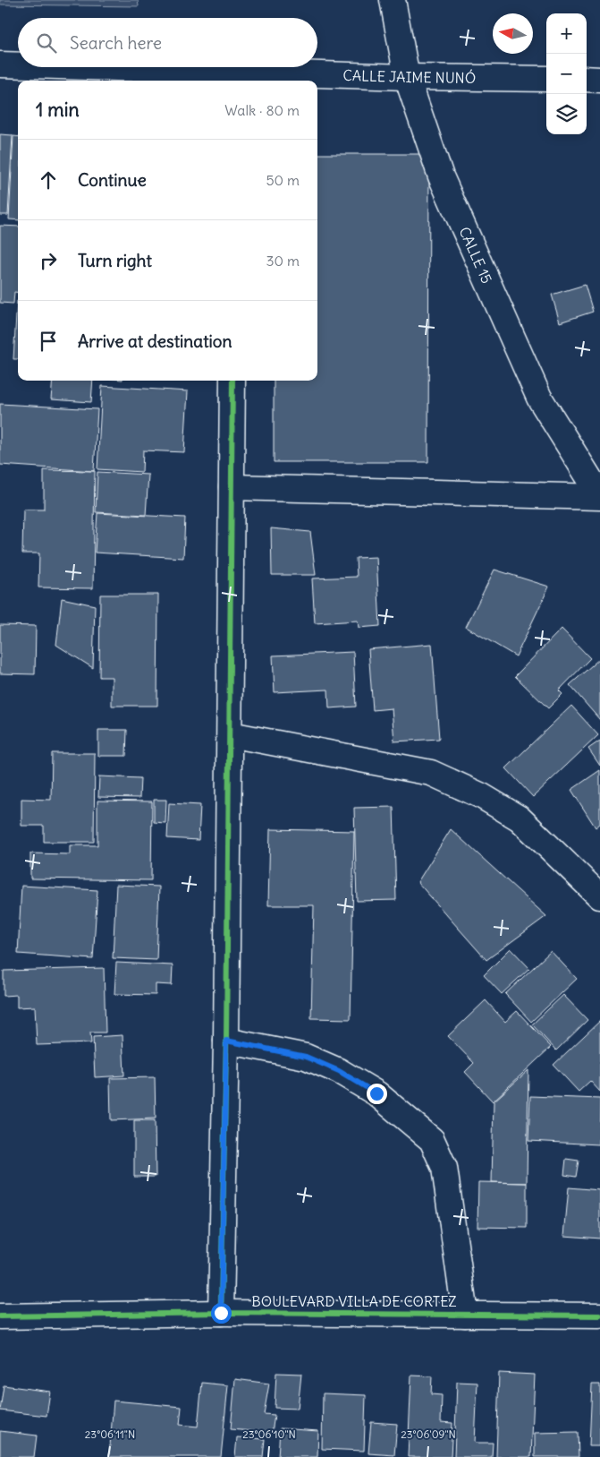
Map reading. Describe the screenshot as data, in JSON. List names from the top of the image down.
{
  "streets": {
    "street": ["CALLE JAIME NUNÓ", "CALLE 15", "BOULEVARD VILLA DE CORTEZ"]
  },
  "crossings": [
    ["CALLE JAIME NUNÓ", "CALLE 15"]
  ],
  "north": "left",
  "page": {
    "map_buttons": ["+", "−"],
    "search": "Search here",
    "heading": ["1 min", "Walk · 80 m"],
    "list": [
      ["Continue", "50 m"],
      ["Turn right", "30 m"],
      "Arrive at destination"
    ]
  },
  "coordinates": ["23°06'11\"N", "23°06'10\"N", "23°06'09\"N"]
}
